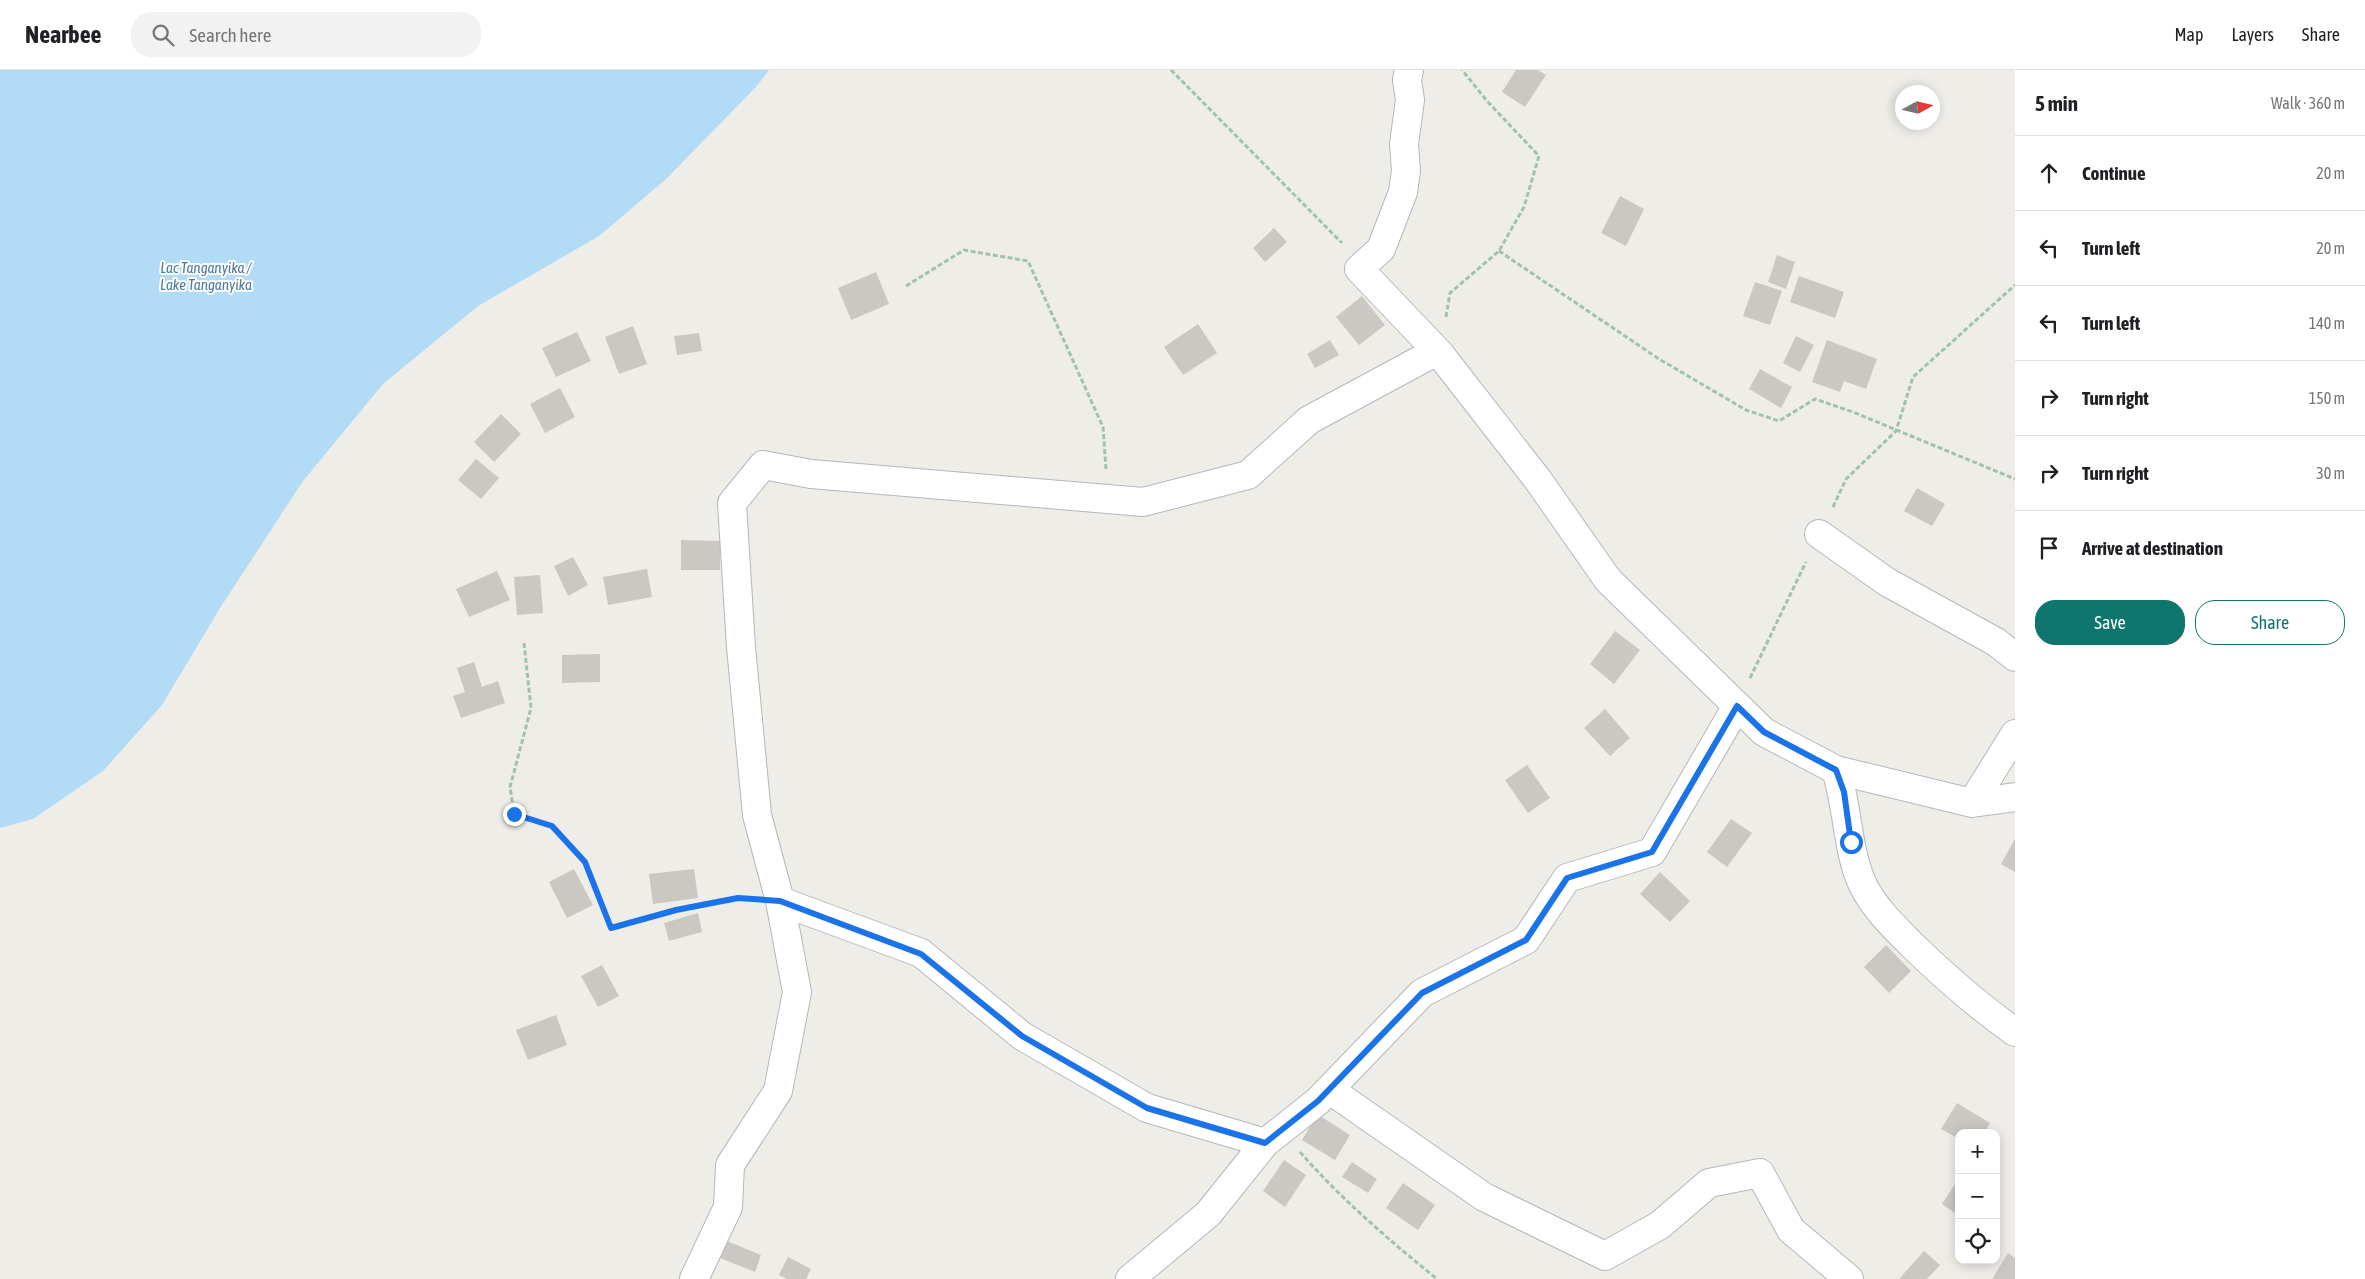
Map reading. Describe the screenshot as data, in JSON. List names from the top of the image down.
{
  "water": ["Lac Tanganyika / Lake Tanganyika"],
  "north": "right",
  "page": {
    "header": "Nearbee",
    "search": "Search here",
    "nav": ["Map", "Layers", "Share"],
    "heading": ["5 min", "Walk · 360 m"],
    "list": [
      ["Continue", "20 m"],
      ["Turn left", "20 m"],
      ["Turn left", "140 m"],
      ["Turn right", "150 m"],
      ["Turn right", "30 m"],
      "Arrive at destination"
    ],
    "buttons": ["Save", "Share"],
    "map_buttons": ["+", "−"]
  }
}
